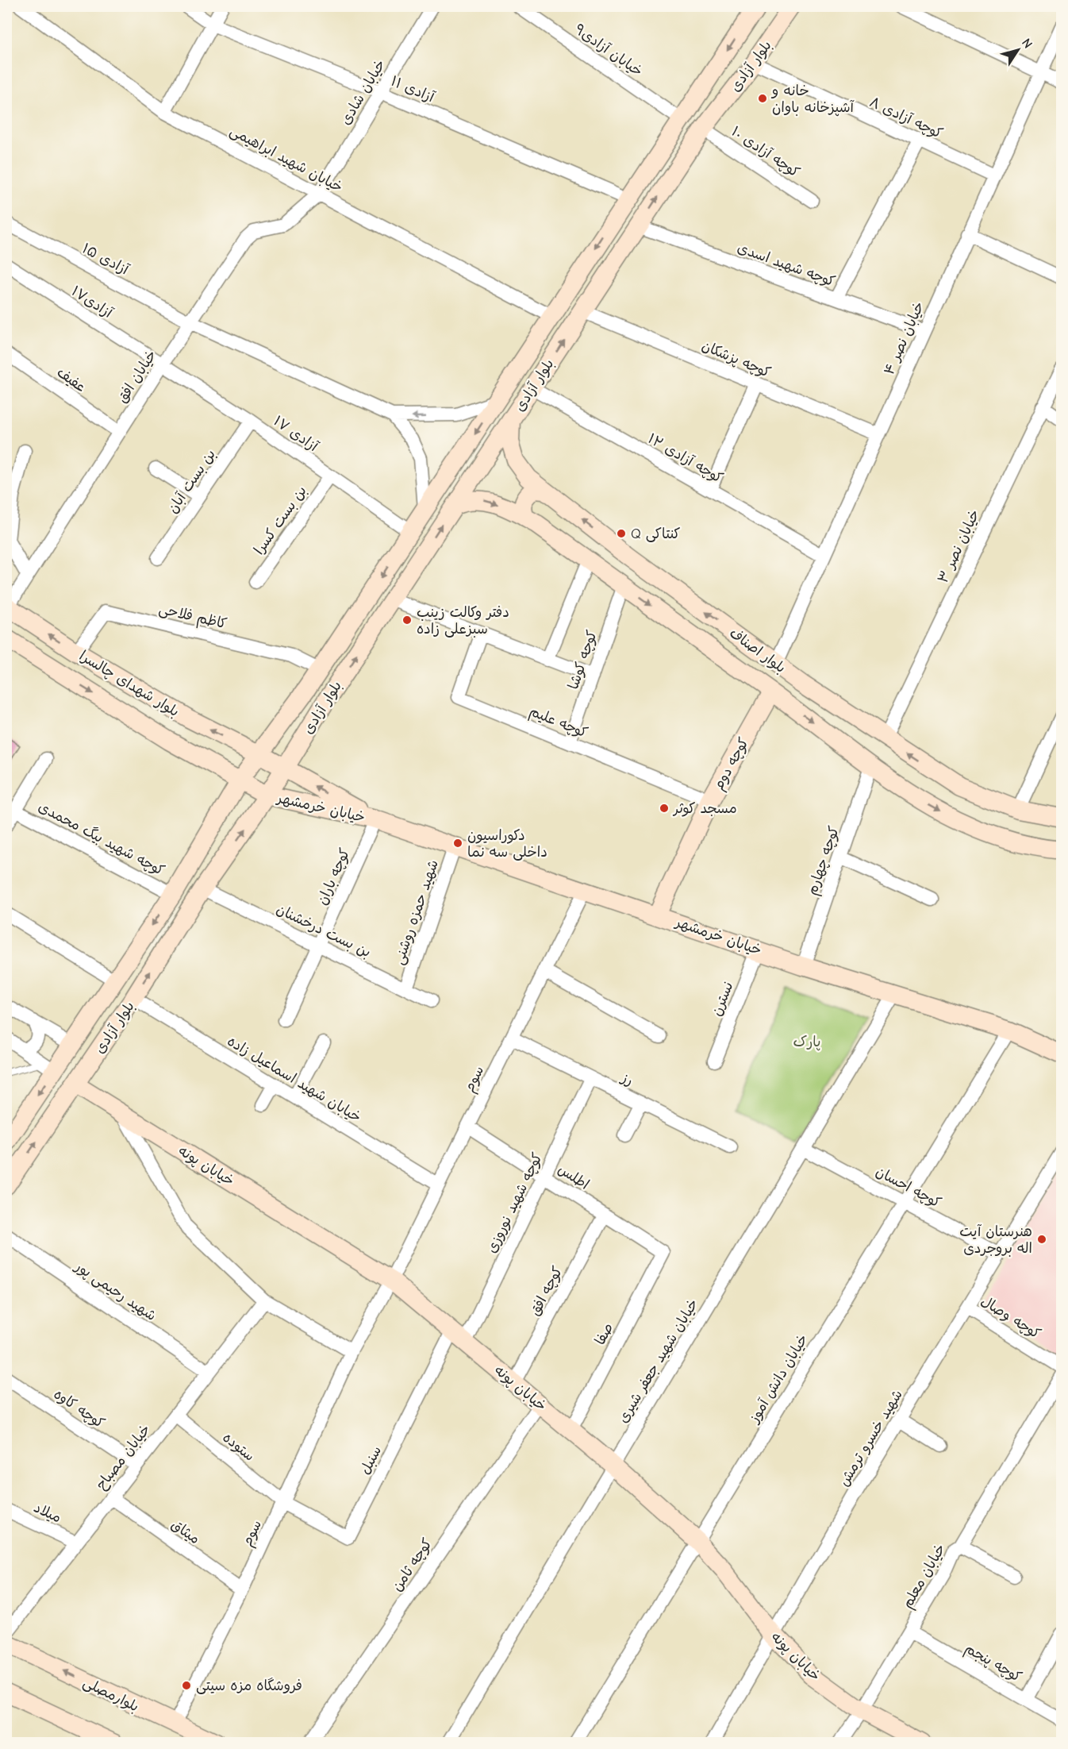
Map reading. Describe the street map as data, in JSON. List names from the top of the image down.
{
  "streets": {
    "main road": [
      "بلوار آزادی",
      "بلوار اصناف",
      "بلوار شهدای چالسرا",
      "کوچه دوم",
      "خیابان خرمشهر",
      "خیابان پونه",
      "بلوارمصلی"
    ],
    "street": [
      "خیابان آزادی۹",
      "آزادی ۱۱",
      "خیابان شادی",
      "کوچه آزادی ۸",
      "کوچه آزادی ۱۰",
      "خیابان شهید ابراهیمی",
      "آزادی ۱۵",
      "کوچه شهید اسدی",
      "آزادی۱۷",
      "خیابان نصر ۴",
      "کوچه پزشکان",
      "خیابان افق",
      "عفیف",
      "آزادی ۱۷",
      "کوچه آزادی ۱۲",
      "بن بست آبان",
      "بن بست کسرا",
      "خیابان نصر ۳",
      "کاظم فلاحی",
      "کوچه کوشا",
      "کوچه علیم",
      "کوچه شهید بیگ محمدی",
      "کوچه چهارم",
      "کوچه باران",
      "شهید حمزه روشنی",
      "بن بست درخشنان",
      "نسترن",
      "خیابان شهید اسماعیل زاده",
      "سوم",
      "رز",
      "اطلس",
      "کوچه احسان",
      "کوچه شهید نوروزی",
      "شهید رحیمی پور",
      "کوچه افق",
      "کوچه وصال",
      "صفا",
      "خیابان شهید جعفر شیری",
      "خیابان دانش آموز",
      "کوچه کاوه",
      "شهید خسرو ترمش",
      "ستوده",
      "خیابان مصباح",
      "سنبل",
      "میلاد",
      "میثاق",
      "کوچه ثامن",
      "خیابان معلم",
      "کوچه پنجم"
    ]
  },
  "crossings": [
    ["خیابان آزادی۹", "بلوار آزادی"],
    ["بلوار آزادی", "آزادی ۱۱"],
    ["بلوار آزادی", "کوچه آزادی ۸"],
    ["بلوار آزادی", "کوچه آزادی ۱۰"],
    ["بلوار آزادی", "خیابان شهید ابراهیمی"],
    ["بلوار آزادی", "کوچه شهید اسدی"],
    ["بلوار آزادی", "کوچه پزشکان"],
    ["بلوار آزادی", "آزادی ۱۷"],
    ["بلوار آزادی", "کوچه آزادی ۱۲"],
    ["بلوار آزادی", "کاظم فلاحی"],
    ["بلوار آزادی", "بلوار اصناف"],
    ["بلوار آزادی", "بلوار شهدای چالسرا"],
    ["بلوار آزادی", "خیابان خرمشهر"],
    ["بلوار آزادی", "کوچه شهید بیگ محمدی"],
    ["بلوار آزادی", "بن بست درخشنان"],
    ["بلوار آزادی", "خیابان شهید اسماعیل زاده"],
    ["بلوار آزادی", "خیابان پونه"],
    ["آزادی ۱۱", "خیابان شادی"],
    ["خیابان شادی", "خیابان شهید ابراهیمی"],
    ["خیابان شادی", "خیابان افق"],
    ["کوچه آزادی ۸", "خیابان نصر ۴"],
    ["خیابان شهید ابراهیمی", "خیابان افق"],
    ["آزادی ۱۵", "خیابان افق"],
    ["کوچه شهید اسدی", "خیابان نصر ۴"],
    ["آزادی۱۷", "خیابان افق"],
    ["آزادی۱۷", "آزادی ۱۷"],
    ["خیابان نصر ۴", "کوچه پزشکان"],
    ["خیابان نصر ۴", "کوچه آزادی ۱۲"],
    ["خیابان نصر ۴", "بلوار اصناف"],
    ["خیابان افق", "عفیف"],
    ["خیابان افق", "آزادی ۱۷"],
    ["خیابان افق", "بلوار شهدای چالسرا"],
    ["آزادی ۱۷", "بن بست آبان"],
    ["آزادی ۱۷", "بن بست کسرا"],
    ["خیابان نصر ۳", "بلوار اصناف"],
    ["کاظم فلاحی", "بلوار شهدای چالسرا"],
    ["بلوار اصناف", "کوچه کوشا"],
    ["بلوار اصناف", "کوچه دوم"],
    ["بلوار اصناف", "کوچه چهارم"],
    ["کوچه کوشا", "کوچه علیم"],
    ["بلوار شهدای چالسرا", "خیابان خرمشهر"],
    ["کوچه علیم", "کوچه دوم"],
    ["کوچه دوم", "خیابان خرمشهر"],
    ["خیابان خرمشهر", "کوچه چهارم"],
    ["خیابان خرمشهر", "کوچه باران"],
    ["خیابان خرمشهر", "شهید حمزه روشنی"],
    ["خیابان خرمشهر", "نسترن"],
    ["خیابان خرمشهر", "سوم"],
    ["خیابان خرمشهر", "خیابان شهید جعفر شیری"],
    ["خیابان خرمشهر", "خیابان دانش آموز"],
    ["کوچه باران", "بن بست درخشنان"],
    ["شهید حمزه روشنی", "بن بست درخشنان"],
    ["خیابان شهید اسماعیل زاده", "سوم"],
    ["سوم", "رز"],
    ["سوم", "خیابان پونه"],
    ["سوم", "اطلس"],
    ["سوم", "ستوده"],
    ["سوم", "سنبل"],
    ["سوم", "میثاق"],
    ["سوم", "بلوارمصلی"],
    ["رز", "کوچه شهید نوروزی"],
    ["خیابان پونه", "کوچه شهید نوروزی"],
    ["خیابان پونه", "کوچه افق"],
    ["خیابان پونه", "صفا"],
    ["خیابان پونه", "خیابان شهید جعفر شیری"],
    ["خیابان پونه", "خیابان دانش آموز"],
    ["خیابان پونه", "شهید خسرو ترمش"],
    ["خیابان پونه", "سنبل"],
    ["خیابان پونه", "کوچه ثامن"],
    ["خیابان پونه", "خیابان معلم"],
    ["اطلس", "کوچه شهید نوروزی"],
    ["اطلس", "کوچه افق"],
    ["اطلس", "صفا"],
    ["کوچه احسان", "خیابان شهید جعفر شیری"],
    ["کوچه احسان", "خیابان دانش آموز"],
    ["کوچه احسان", "شهید خسرو ترمش"],
    ["کوچه شهید نوروزی", "سنبل"],
    ["شهید رحیمی پور", "خیابان مصباح"],
    ["کوچه وصال", "شهید خسرو ترمش"],
    ["کوچه کاوه", "خیابان مصباح"],
    ["ستوده", "خیابان مصباح"],
    ["ستوده", "سنبل"],
    ["خیابان مصباح", "میلاد"],
    ["خیابان مصباح", "میثاق"],
    ["خیابان معلم", "کوچه پنجم"]
  ],
  "parks": ["پارک"],
  "places": [
    "خانه و آشپزخانه باوان",
    "Q کنتاکی",
    "دفتر وکالت زینب سبزعلی زاده",
    "مسجد کوثر",
    "دکوراسیون داخلی سه نما",
    "هنرستان آیت اله بروجردی",
    "فروشگاه مزه سیتی"
  ],
  "north": "top right"
}
